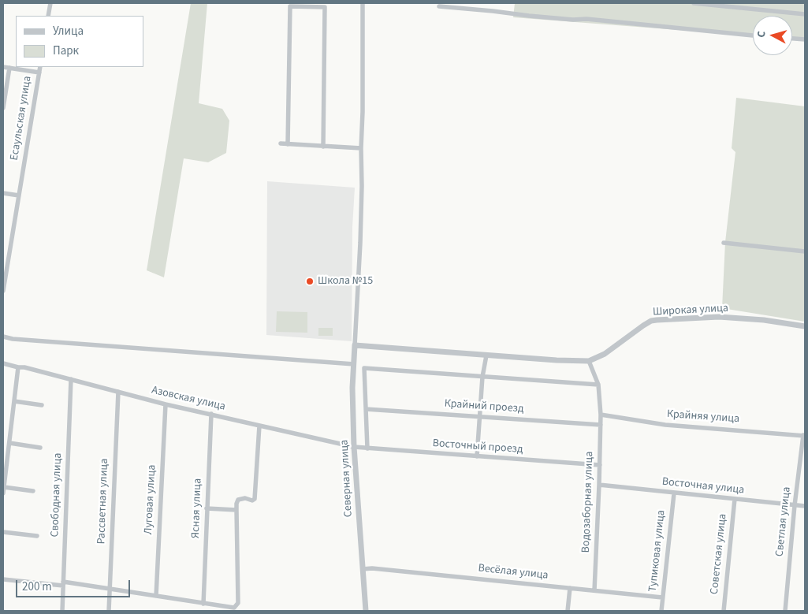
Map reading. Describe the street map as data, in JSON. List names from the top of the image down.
{
  "streets": {
    "street": [
      "Есаульская улица",
      "Широкая улица",
      "Азовская улица",
      "Крайний проезд",
      "Крайняя улица",
      "Восточный проезд",
      "Северная улица",
      "Восточная улица",
      "Свободная улица",
      "Луговая улица",
      "Рассветная улица",
      "Водозаборная улица",
      "Ясная улица",
      "Светлая улица",
      "Тупиковая улица",
      "Советская улица",
      "Весёлая улица"
    ]
  },
  "crossings": [
    ["Азовская улица", "Восточный проезд"],
    ["Азовская улица", "Северная улица"],
    ["Азовская улица", "Свободная улица"],
    ["Азовская улица", "Луговая улица"],
    ["Азовская улица", "Рассветная улица"],
    ["Азовская улица", "Ясная улица"],
    ["Крайний проезд", "Водозаборная улица"],
    ["Крайняя улица", "Водозаборная улица"],
    ["Крайняя улица", "Светлая улица"],
    ["Восточный проезд", "Северная улица"],
    ["Восточный проезд", "Водозаборная улица"],
    ["Северная улица", "Весёлая улица"],
    ["Восточная улица", "Водозаборная улица"],
    ["Восточная улица", "Светлая улица"],
    ["Восточная улица", "Тупиковая улица"],
    ["Восточная улица", "Советская улица"],
    ["Водозаборная улица", "Весёлая улица"],
    ["Тупиковая улица", "Весёлая улица"]
  ],
  "places": ["Школа №15"],
  "legend": ["Улица", "Парк"],
  "scale_bar": "200 m",
  "north": "left"
}
